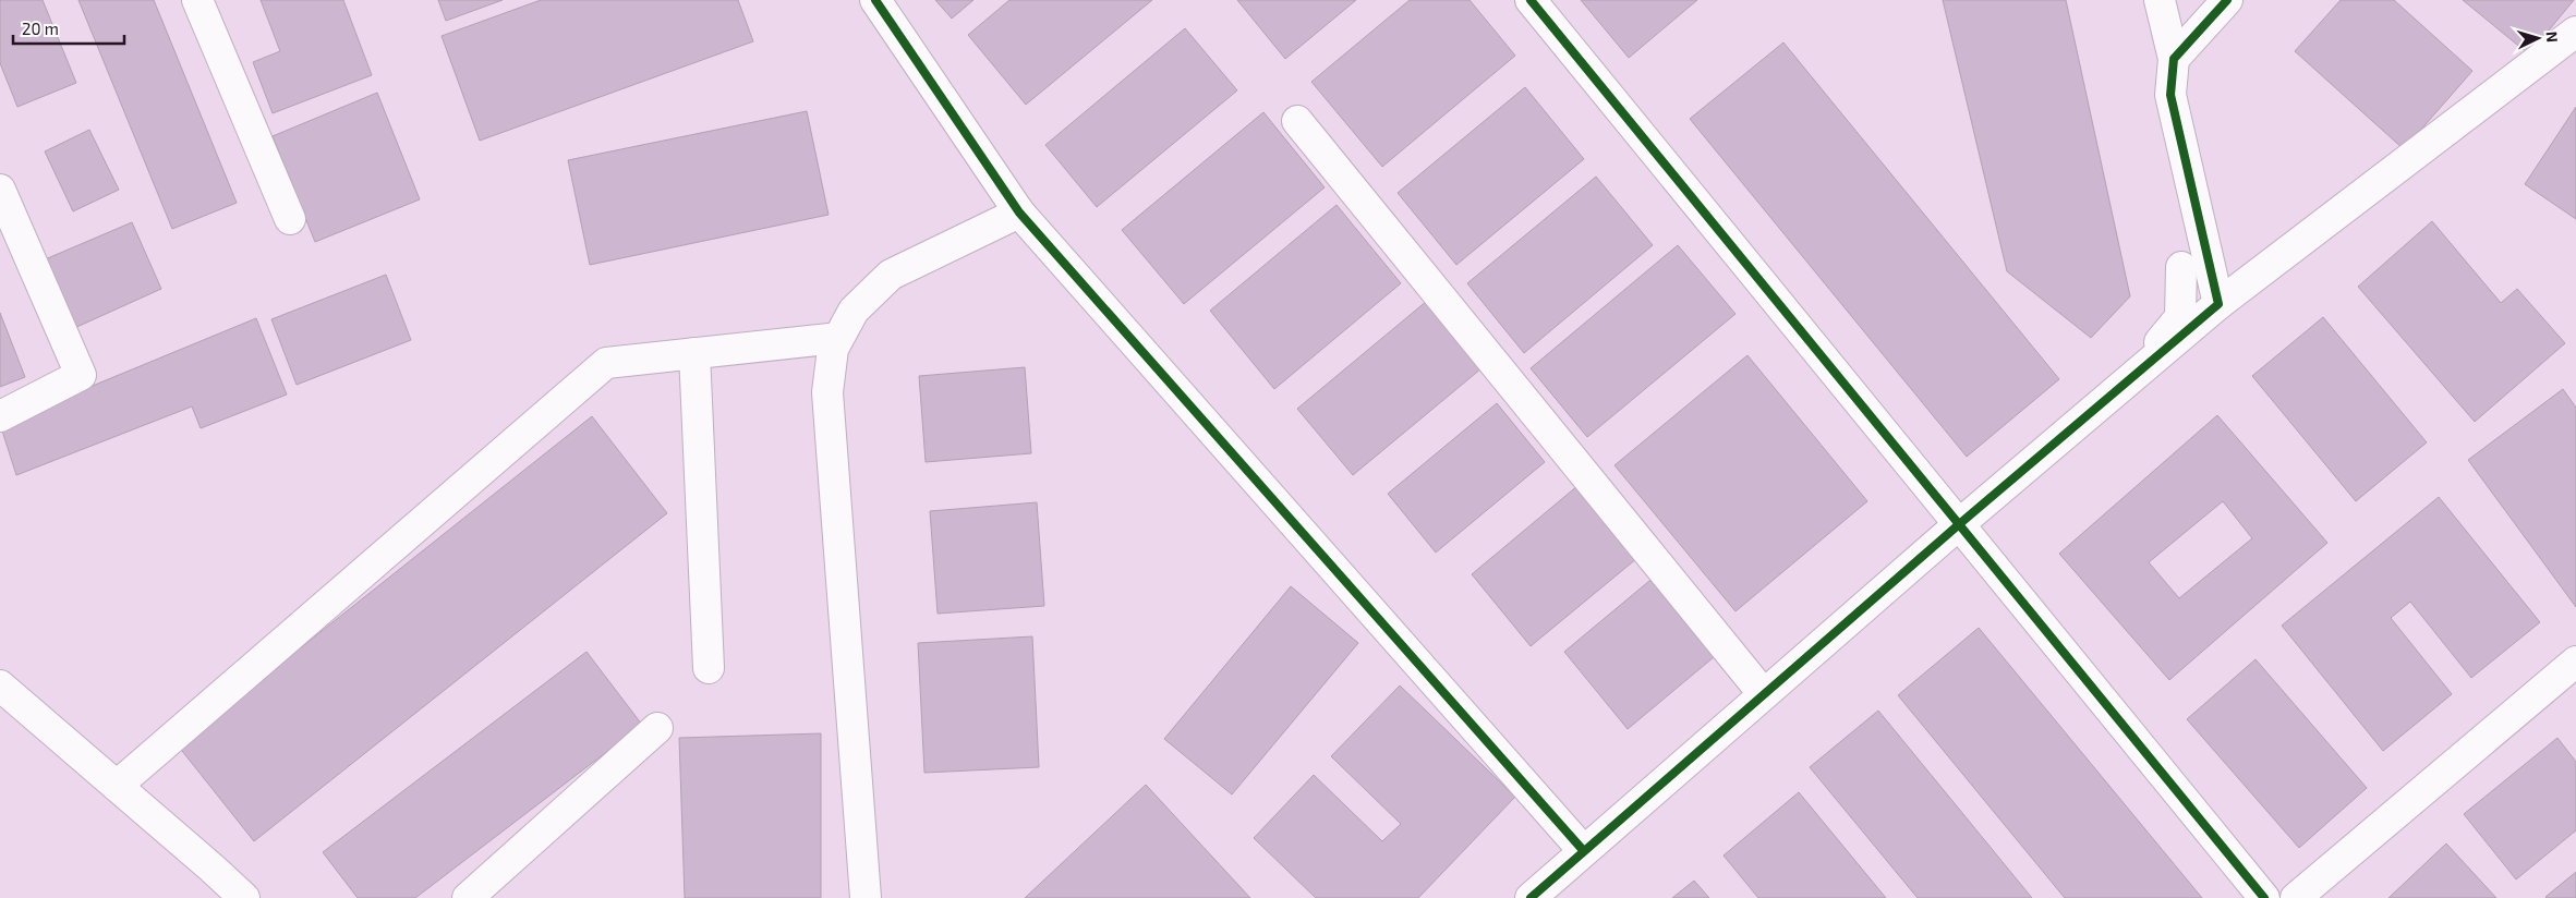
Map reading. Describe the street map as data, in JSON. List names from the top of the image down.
{
  "scale_bar": "20 m",
  "north": "right"
}
